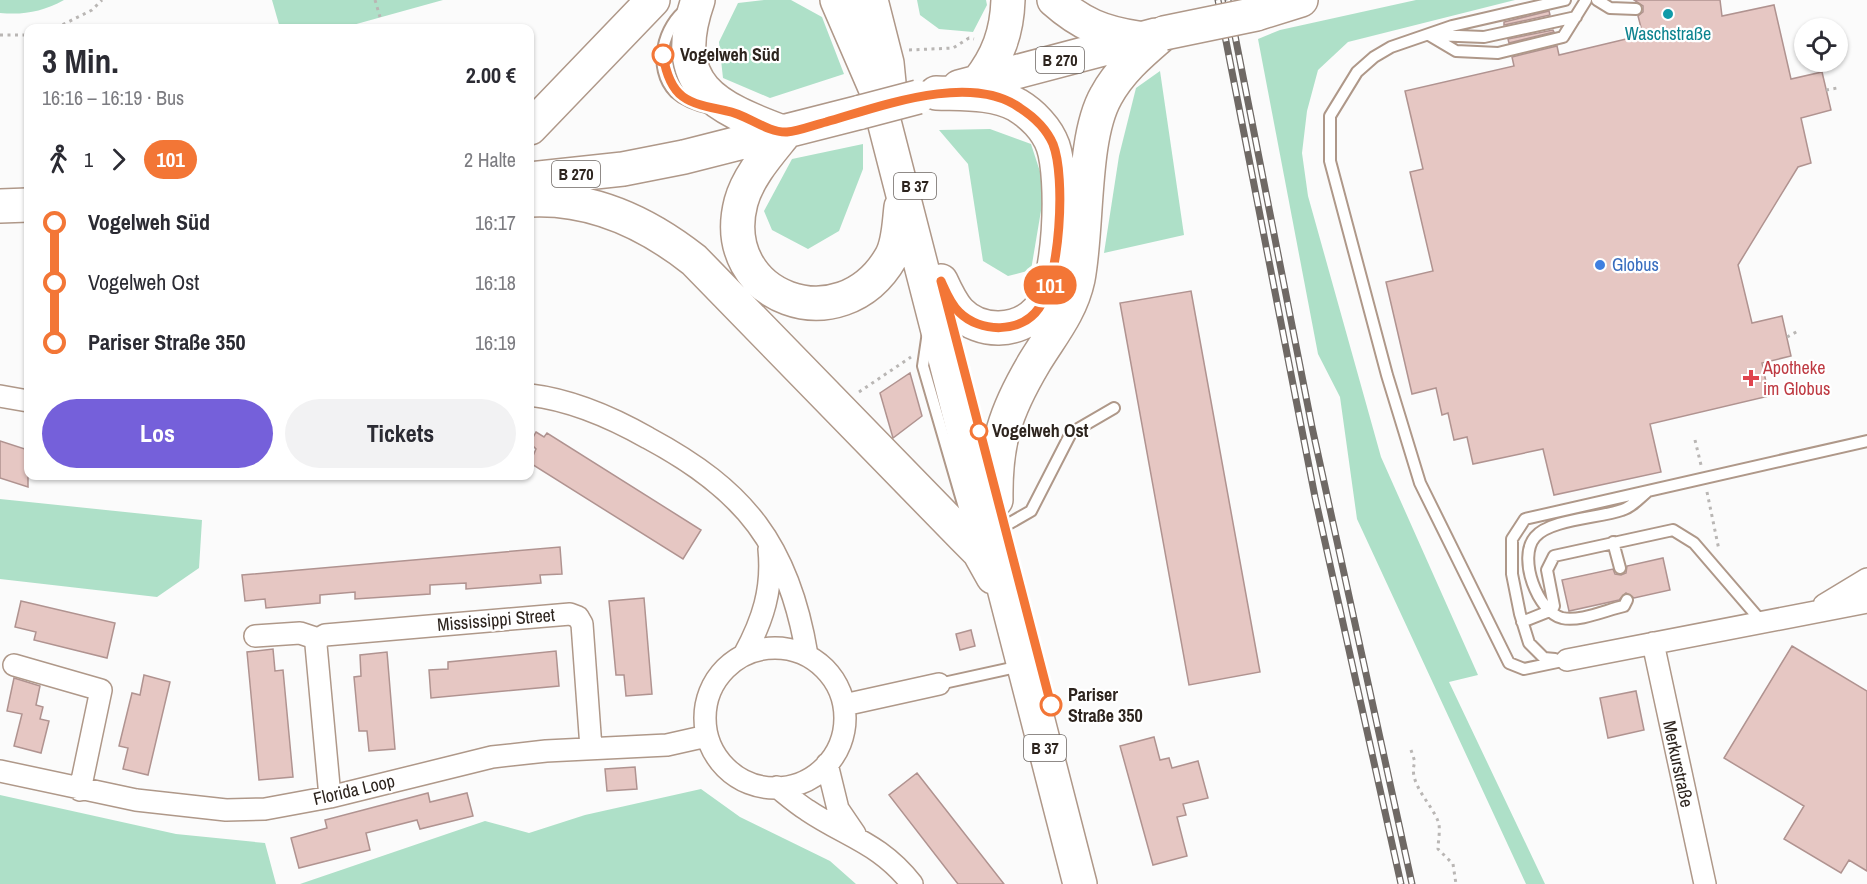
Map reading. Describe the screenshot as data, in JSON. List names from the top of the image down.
{
  "streets": {
    "main road": ["B 270", "B 37"],
    "street": ["Mississippi Street", "Merkurstraße", "Florida Loop"]
  },
  "crossings": [
    ["B 270", "B 37"],
    ["Mississippi Street", "Florida Loop"]
  ],
  "places": {
    "other": [
      "Waschstraße",
      "Vogelweh Süd",
      "Globus",
      "Vogelweh Ost",
      "Pariser Straße 350"
    ],
    "health": ["Apotheke im Globus"]
  },
  "lines": ["bus line 101"],
  "page": {
    "on_map": "101",
    "heading": ["3 Min.", "16:16 – 16:19 · Bus", "2.00 €"],
    "legs": ["1", "101", "2 Halte"],
    "list": [
      {
        "name": "Vogelweh Süd",
        "value": "16:17"
      },
      {
        "name": "Vogelweh Ost",
        "value": "16:18"
      },
      {
        "name": "Pariser Straße 350",
        "value": "16:19"
      }
    ],
    "buttons": ["Los", "Tickets"]
  }
}
